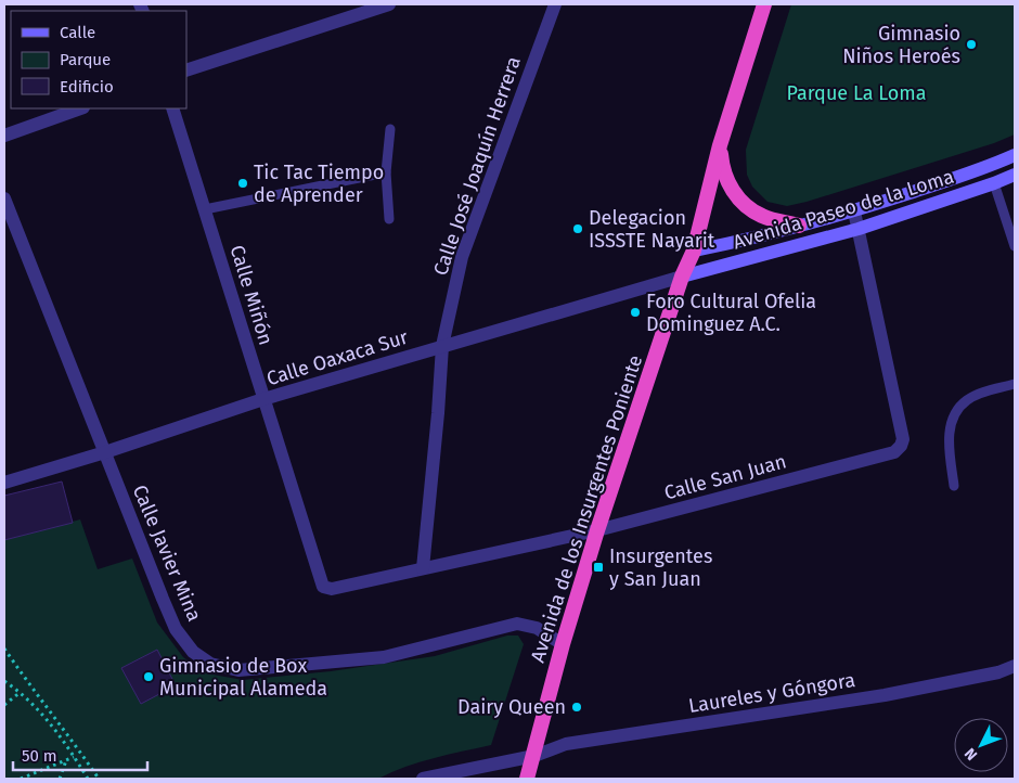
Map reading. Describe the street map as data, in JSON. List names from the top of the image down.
{
  "streets": {
    "highway": ["Avenida de los Insurgentes Poniente"],
    "main road": ["Avenida Paseo de la Loma"],
    "street": [
      "Calle José Joaquín Herrera",
      "Calle Miñón",
      "Calle Oaxaca Sur",
      "Calle San Juan",
      "Calle Javier Mina",
      "Laureles y Góngora"
    ]
  },
  "crossings": [
    ["Calle José Joaquín Herrera", "Calle Oaxaca Sur"],
    ["Calle José Joaquín Herrera", "Calle San Juan"],
    ["Avenida Paseo de la Loma", "Calle Oaxaca Sur"],
    ["Avenida Paseo de la Loma", "Calle San Juan"],
    ["Avenida Paseo de la Loma", "Avenida de los Insurgentes Poniente"],
    ["Calle Miñón", "Calle Oaxaca Sur"],
    ["Calle Miñón", "Calle San Juan"],
    ["Calle Oaxaca Sur", "Avenida de los Insurgentes Poniente"],
    ["Calle Oaxaca Sur", "Calle Javier Mina"],
    ["Calle San Juan", "Avenida de los Insurgentes Poniente"],
    ["Avenida de los Insurgentes Poniente", "Calle Javier Mina"],
    ["Avenida de los Insurgentes Poniente", "Laureles y Góngora"]
  ],
  "parks": ["Parque La Loma"],
  "places": {
    "other": [
      "Gimnasio Niños Heroés",
      "Tic Tac Tiempo de Aprender",
      "Delegacion ISSSTE Nayarit",
      "Foro Cultural Ofelia Dominguez A.C.",
      "Gimnasio de Box Municipal Alameda",
      "Dairy Queen"
    ],
    "transit": ["Insurgentes y San Juan"]
  },
  "legend": ["Calle", "Parque", "Edificio"],
  "scale_bar": "50 m",
  "north": "bottom left"
}
